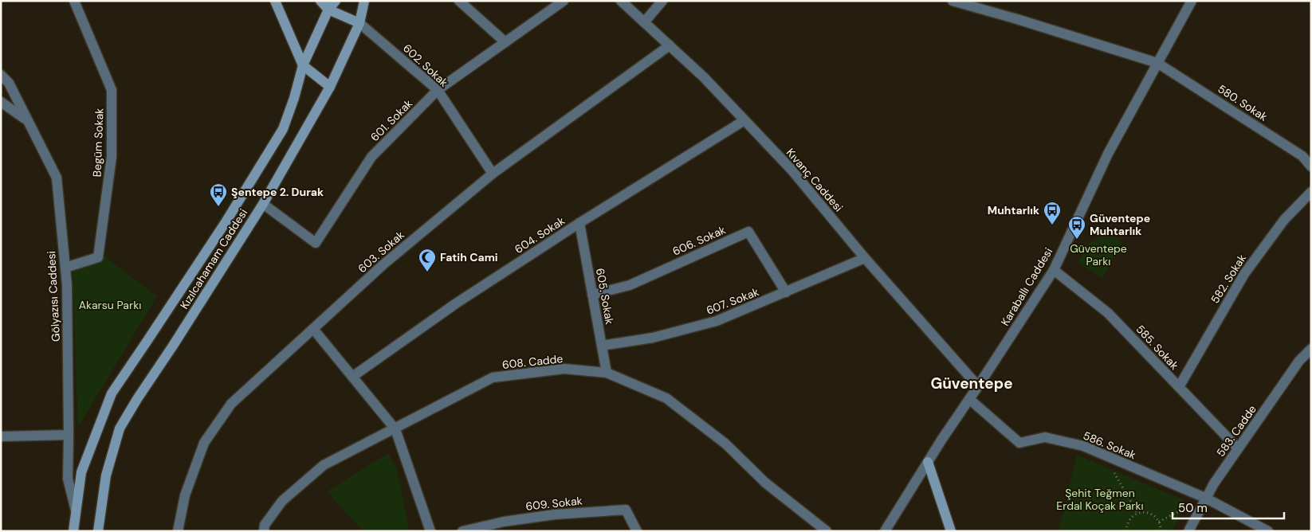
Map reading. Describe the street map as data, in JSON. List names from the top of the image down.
{
  "streets": {
    "main road": ["Kızılcahamam Caddesi"],
    "street": [
      "602. Sokak",
      "580. Sokak",
      "601. Sokak",
      "Begüm Sokak",
      "Kıvanç Caddesi",
      "604. Sokak",
      "606. Sokak",
      "603. Sokak",
      "582. Sokak",
      "Karaballı Caddesi",
      "Gölyazısı Caddesi",
      "605. Sokak",
      "607. Sokak",
      "585. Sokak",
      "608. Cadde",
      "583. Cadde",
      "586. Sokak",
      "609. Sokak"
    ]
  },
  "crossings": [
    ["602. Sokak", "601. Sokak"],
    ["602. Sokak", "603. Sokak"],
    ["602. Sokak", "Kızılcahamam Caddesi"],
    ["580. Sokak", "Karaballı Caddesi"],
    ["601. Sokak", "Kızılcahamam Caddesi"],
    ["Begüm Sokak", "Gölyazısı Caddesi"],
    ["Kıvanç Caddesi", "604. Sokak"],
    ["Kıvanç Caddesi", "603. Sokak"],
    ["Kıvanç Caddesi", "Karaballı Caddesi"],
    ["Kıvanç Caddesi", "607. Sokak"],
    ["604. Sokak", "605. Sokak"],
    ["606. Sokak", "605. Sokak"],
    ["606. Sokak", "607. Sokak"],
    ["Kızılcahamam Caddesi", "Gölyazısı Caddesi"],
    ["582. Sokak", "585. Sokak"],
    ["Karaballı Caddesi", "585. Sokak"],
    ["Karaballı Caddesi", "586. Sokak"],
    ["605. Sokak", "607. Sokak"],
    ["605. Sokak", "608. Cadde"],
    ["585. Sokak", "583. Cadde"],
    ["583. Cadde", "586. Sokak"]
  ],
  "districts": ["Güventepe"],
  "parks": ["Güventepe Parkı", "Akarsu Parkı", "Şehit Teğmen Erdal Koçak Parkı"],
  "places": {
    "bus stop": ["Şentepe 2. Durak", "Muhtarlık", "Güventepe Muhtarlık"],
    "mosque": ["Fatih Cami"]
  },
  "scale_bar": "50 m"
}
